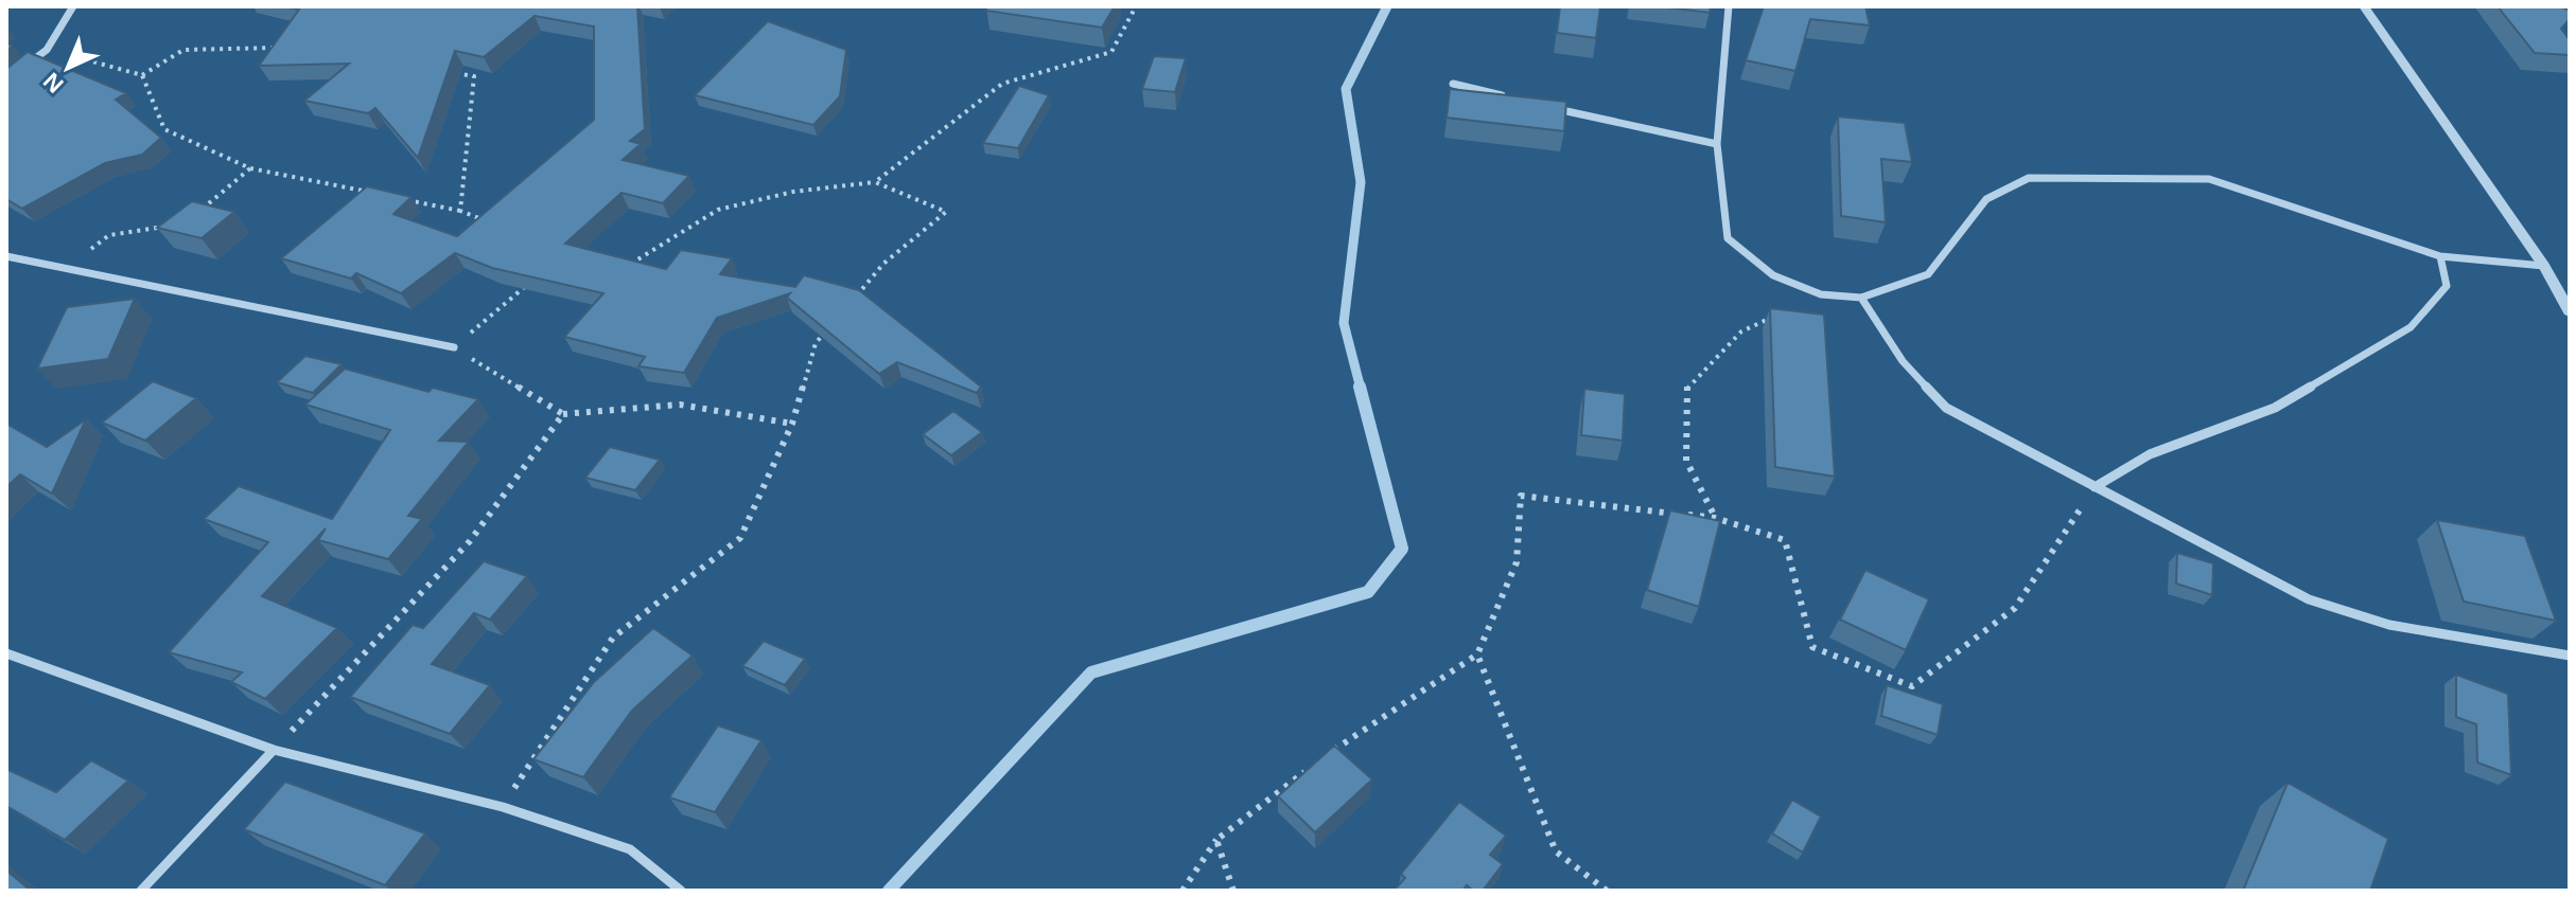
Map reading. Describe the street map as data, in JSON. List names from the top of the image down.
{
  "north": "bottom left"
}
